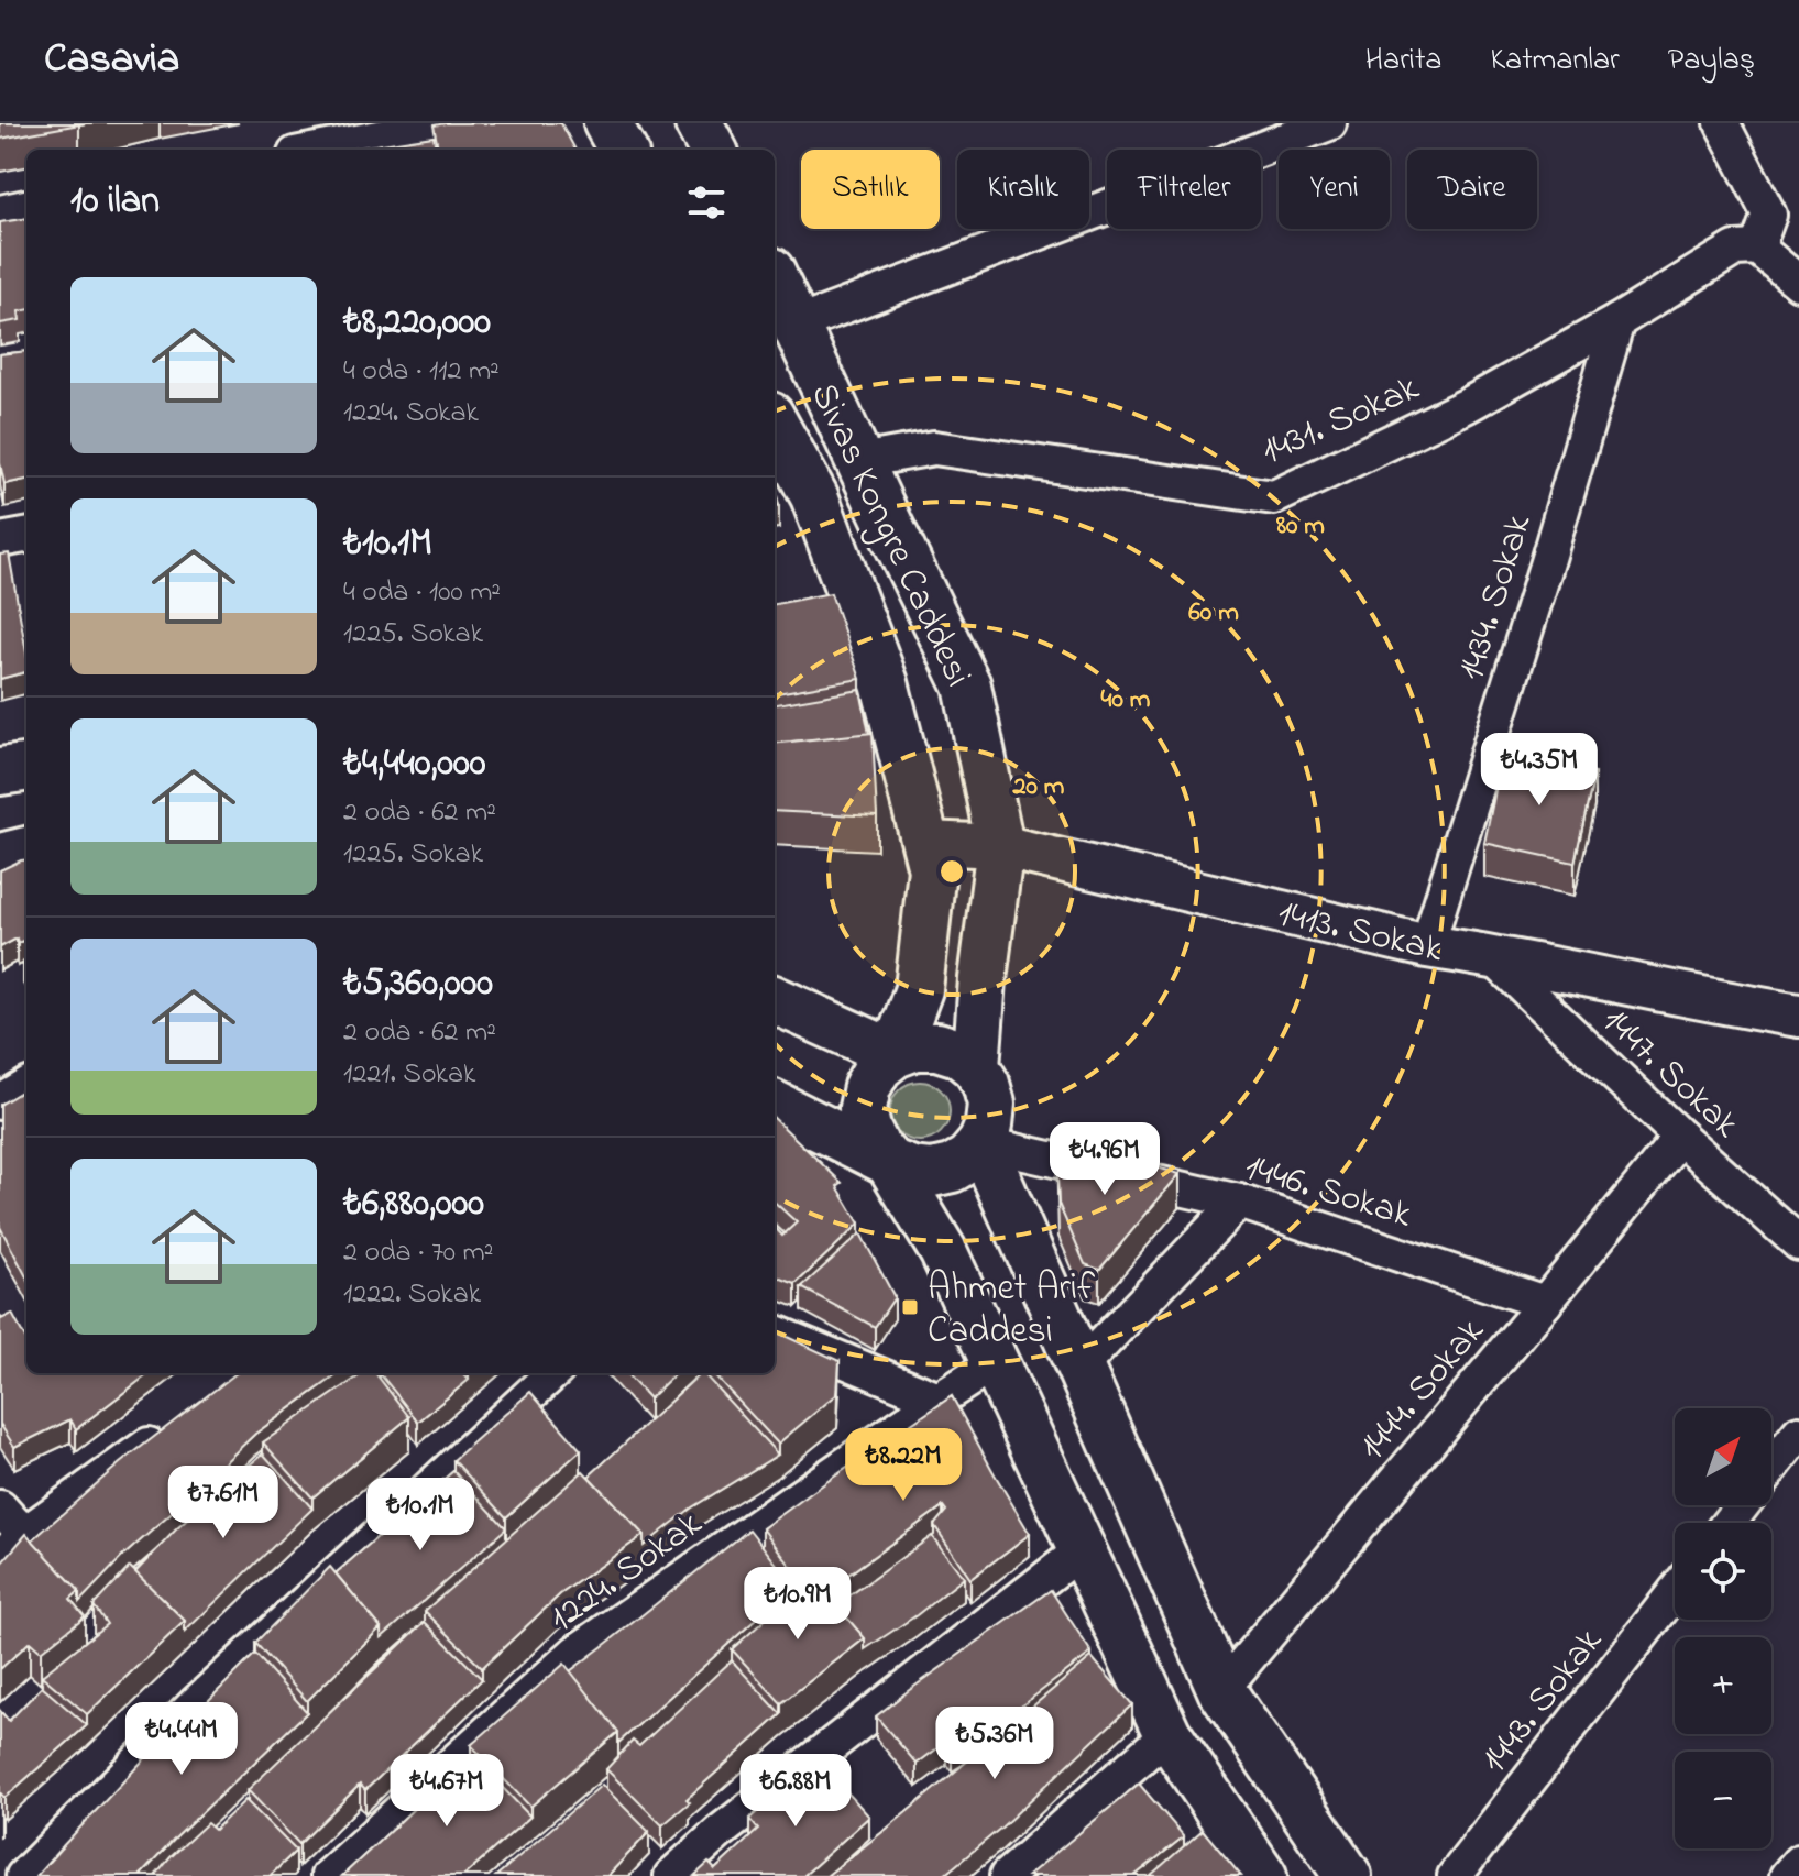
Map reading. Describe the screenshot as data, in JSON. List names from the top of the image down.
{
  "streets": {
    "main road": ["Sivas Kongre Caddesi"],
    "street": [
      "1431. Sokak",
      "1434. Sokak",
      "1413. Sokak",
      "1447. Sokak",
      "1446. Sokak",
      "1444. Sokak",
      "1224. Sokak",
      "1443. Sokak"
    ]
  },
  "crossings": [
    ["1431. Sokak", "Sivas Kongre Caddesi"],
    ["1431. Sokak", "1434. Sokak"],
    ["Sivas Kongre Caddesi", "1413. Sokak"],
    ["Sivas Kongre Caddesi", "1446. Sokak"],
    ["1434. Sokak", "1413. Sokak"],
    ["1413. Sokak", "1447. Sokak"],
    ["1447. Sokak", "1444. Sokak"],
    ["1446. Sokak", "1444. Sokak"]
  ],
  "places": {
    "transit": ["Ahmet Arif Caddesi"]
  },
  "north": "top right",
  "page": {
    "header": "Casavia",
    "nav": ["Harita", "Katmanlar", "Paylaş"],
    "chip": [
      "Satılık",
      "Kiralık",
      "Filtreler",
      "Yeni",
      "Daire"
    ],
    "heading": "10 ilan",
    "list": [
      {
        "name": "₺8,220,000",
        "note": "4 oda · 112 m² · 1224. Sokak"
      },
      {
        "name": "₺10.1M",
        "note": "4 oda · 100 m² · 1225. Sokak"
      },
      {
        "name": "₺4,440,000",
        "note": "2 oda · 62 m² · 1225. Sokak"
      },
      {
        "name": "₺5,360,000",
        "note": "2 oda · 62 m² · 1221. Sokak"
      },
      {
        "name": "₺6,880,000",
        "note": "2 oda · 70 m² · 1222. Sokak"
      }
    ],
    "price": [
      "₺4.35M",
      "₺4.96M",
      "₺8.22M",
      "₺7.61M",
      "₺10.1M",
      "₺10.9M",
      "₺4.44M",
      "₺5.36M",
      "₺4.67M",
      "₺6.88M"
    ],
    "map_buttons": ["+", "−"]
  },
  "rings": [
    "80 m",
    "60 m",
    "40 m",
    "20 m"
  ]
}
